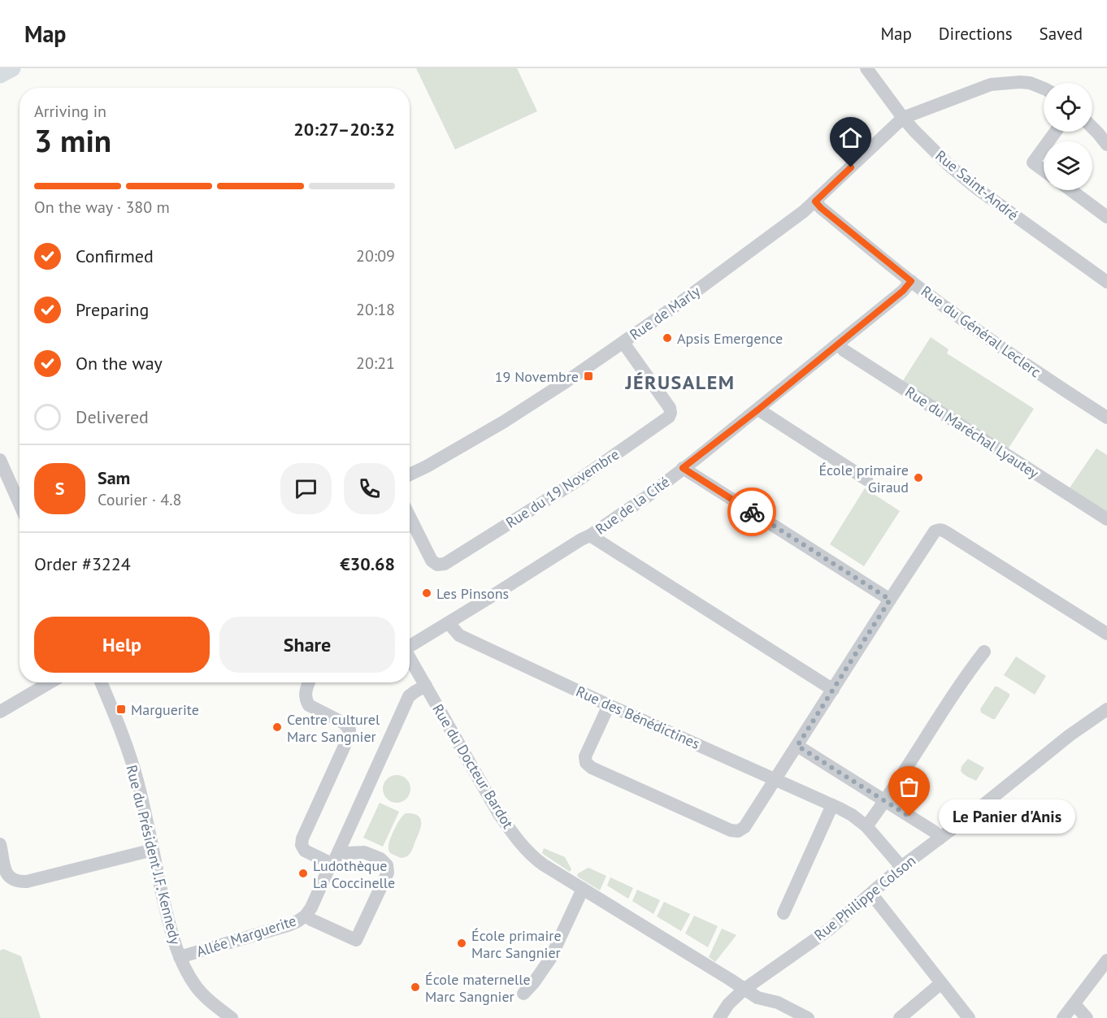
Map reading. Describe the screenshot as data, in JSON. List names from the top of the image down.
{
  "streets": {
    "street": [
      "Rue Saint-André",
      "Rue de Marly",
      "Rue du Général Leclerc",
      "Rue du Maréchal Lyautey",
      "Rue du 19 Novembre",
      "Rue de la Cité",
      "Rue des Bénédictines",
      "Rue du Docteur Bardot",
      "Rue du Président J.F. Kennedy",
      "Rue Philippe Colson",
      "Allée Marguerite"
    ]
  },
  "crossings": [
    ["Rue Saint-André", "Rue de Marly"],
    ["Rue de Marly", "Rue du Général Leclerc"],
    ["Rue de Marly", "Rue du 19 Novembre"],
    ["Rue du Général Leclerc", "Rue de la Cité"],
    ["Rue du Maréchal Lyautey", "Rue de la Cité"],
    ["Rue de la Cité", "Rue des Bénédictines"],
    ["Rue des Bénédictines", "Rue Philippe Colson"],
    ["Rue du Docteur Bardot", "Rue Philippe Colson"],
    ["Rue du Docteur Bardot", "Allée Marguerite"],
    ["Rue du Président J.F. Kennedy", "Allée Marguerite"]
  ],
  "districts": ["JÉRUSALEM"],
  "places": {
    "other": [
      "Apsis Emergence",
      "École primaire Giraud",
      "Les Pinsons",
      "Centre culturel Marc Sangnier",
      "Le Panier d'Anis",
      "Ludothèque La Coccinelle",
      "École primaire Marc Sangnier",
      "École maternelle Marc Sangnier"
    ],
    "transit": ["19 Novembre", "Marguerite"]
  },
  "page": {
    "header": "Map",
    "nav": ["Map", "Directions", "Saved"],
    "heading": ["3 min", "Arriving in", "20:27–20:32"],
    "panel": [
      "Sam",
      "Courier · 4.8",
      "Order #3224",
      "€30.68"
    ],
    "bar": "On the way · 380 m",
    "list": [
      ["Confirmed", "20:09"],
      ["Preparing", "20:18"],
      ["On the way", "20:21"],
      "Delivered"
    ],
    "round": "S",
    "buttons": ["Help", "Share"],
    "bubble": "Le Panier d'Anis"
  }
}
